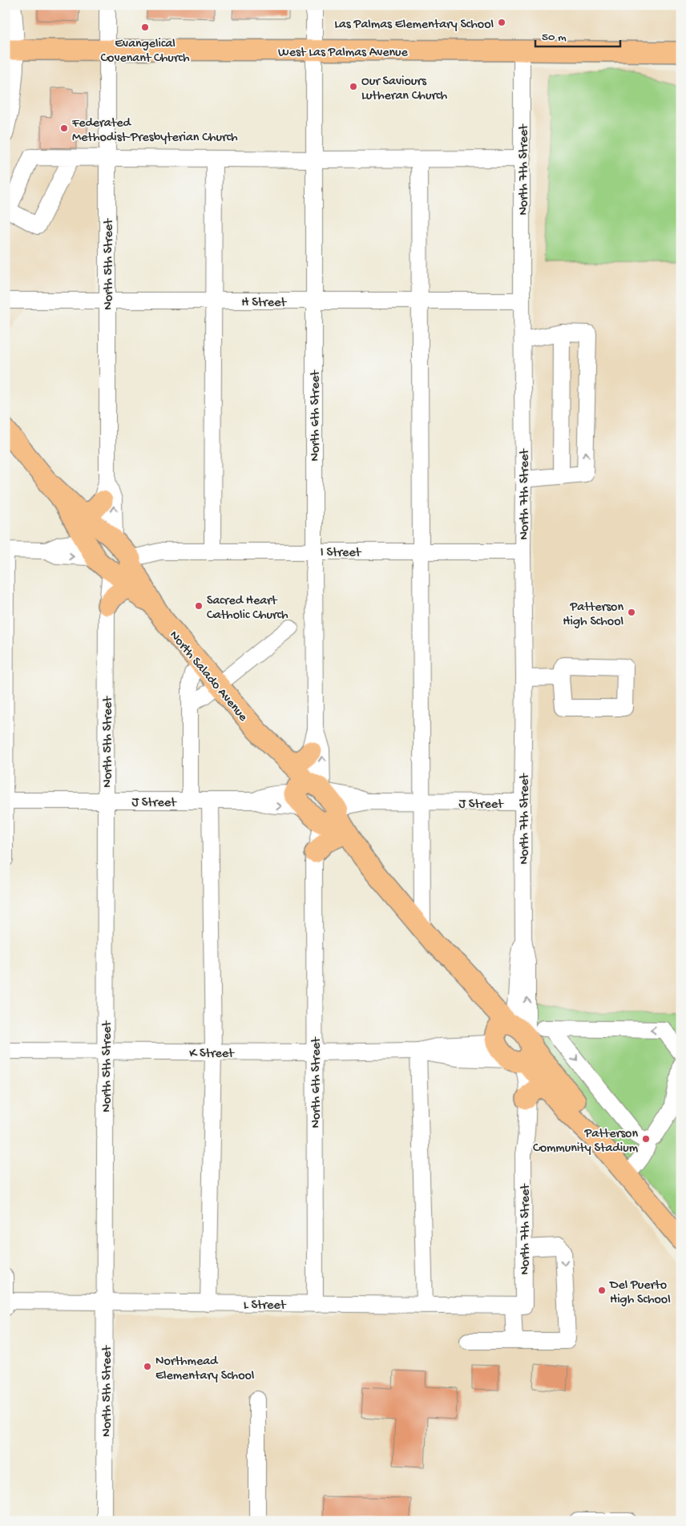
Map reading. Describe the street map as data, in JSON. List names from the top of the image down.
{
  "streets": {
    "main road": ["West Las Palmas Avenue", "North Salado Avenue"],
    "street": [
      "North 7th Street",
      "North 5th Street",
      "H Street",
      "North 6th Street",
      "I Street",
      "J Street",
      "K Street",
      "L Street"
    ]
  },
  "crossings": [
    ["West Las Palmas Avenue", "North 7th Street"],
    ["West Las Palmas Avenue", "North 5th Street"],
    ["West Las Palmas Avenue", "North 6th Street"],
    ["North 7th Street", "H Street"],
    ["North 7th Street", "I Street"],
    ["North 7th Street", "North Salado Avenue"],
    ["North 7th Street", "J Street"],
    ["North 7th Street", "K Street"],
    ["North 7th Street", "L Street"],
    ["North 5th Street", "H Street"],
    ["North 5th Street", "I Street"],
    ["North 5th Street", "North Salado Avenue"],
    ["North 5th Street", "J Street"],
    ["North 5th Street", "K Street"],
    ["North 5th Street", "L Street"],
    ["H Street", "North 6th Street"],
    ["North 6th Street", "I Street"],
    ["North 6th Street", "North Salado Avenue"],
    ["North 6th Street", "J Street"],
    ["North 6th Street", "K Street"],
    ["North 6th Street", "L Street"],
    ["I Street", "North Salado Avenue"],
    ["North Salado Avenue", "J Street"],
    ["North Salado Avenue", "K Street"]
  ],
  "places": [
    "Las Palmas Elementary School",
    "Evangelical Covenant Church",
    "Our Saviours Lutheran Church",
    "Federated Methodist-Presbyterian Church",
    "Sacred Heart Catholic Church",
    "Patterson High School",
    "Patterson Community Stadium",
    "Del Puerto High School",
    "Northmead Elementary School"
  ],
  "scale_bar": "50 m"
}
